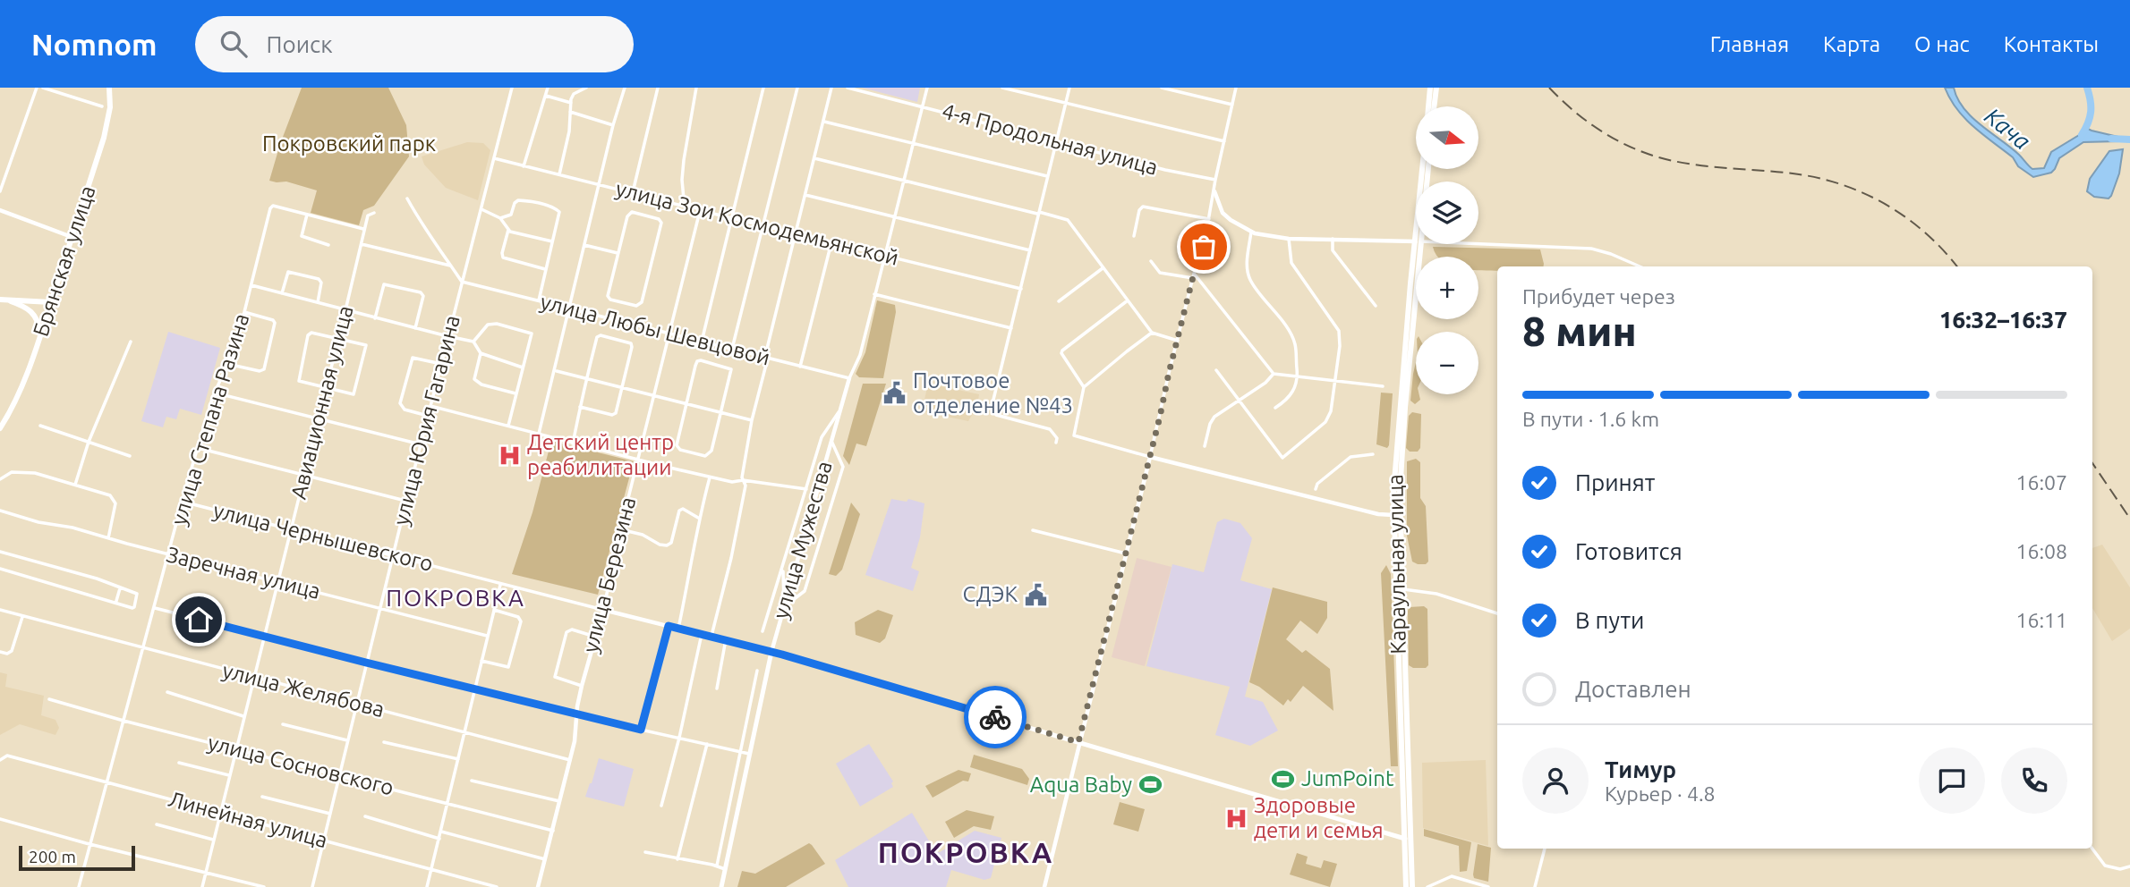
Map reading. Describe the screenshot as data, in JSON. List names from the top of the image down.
{
  "streets": {
    "main road": [
      "Брянская улица",
      "улица Чернышевского",
      "улица Мужества",
      "Караульная улица"
    ],
    "street": [
      "4-я Продольная улица",
      "улица Зои Космодемьянской",
      "улица Любы Шевцовой",
      "Авиационная улица",
      "улица Степана Разина",
      "улица Юрия Гагарина",
      "Заречная улица",
      "улица Березина",
      "улица Желябова",
      "улица Сосновского",
      "Линейная улица"
    ]
  },
  "crossings": [
    ["улица Зои Космодемьянской", "улица Юрия Гагарина"],
    ["улица Зои Космодемьянской", "улица Березина"],
    ["улица Любы Шевцовой", "улица Юрия Гагарина"],
    ["улица Любы Шевцовой", "улица Мужества"],
    ["улица Любы Шевцовой", "улица Березина"],
    ["Авиационная улица", "улица Чернышевского"],
    ["Авиационная улица", "Заречная улица"],
    ["Авиационная улица", "улица Желябова"],
    ["Авиационная улица", "улица Сосновского"],
    ["Авиационная улица", "Линейная улица"],
    ["улица Степана Разина", "улица Чернышевского"],
    ["улица Степана Разина", "Заречная улица"],
    ["улица Степана Разина", "улица Желябова"],
    ["улица Степана Разина", "улица Сосновского"],
    ["улица Степана Разина", "Линейная улица"],
    ["улица Юрия Гагарина", "улица Чернышевского"],
    ["улица Юрия Гагарина", "Заречная улица"],
    ["улица Юрия Гагарина", "улица Желябова"],
    ["улица Юрия Гагарина", "улица Сосновского"],
    ["улица Юрия Гагарина", "Линейная улица"],
    ["улица Чернышевского", "улица Мужества"],
    ["улица Чернышевского", "Караульная улица"],
    ["улица Чернышевского", "улица Березина"],
    ["улица Березина", "улица Желябова"],
    ["улица Березина", "улица Сосновского"]
  ],
  "districts": ["ПОКРОВКА", "ПОКРОВКА"],
  "water": ["Кача"],
  "parks": ["Покровский парк"],
  "places": {
    "public building": ["Почтовое отделение №43", "СДЭК"],
    "hospital": ["Детский центр реабилитации", "Здоровые дети и семья"],
    "sports": ["JumPoint", "Aqua Baby"]
  },
  "scale_bar": "200 m",
  "north": "right",
  "page": {
    "header": "Nomnom",
    "search": "Поиск",
    "nav": [
      "Главная",
      "Карта",
      "О нас",
      "Контакты"
    ],
    "map_buttons": ["+", "−"],
    "heading": ["8 мин", "Прибудет через", "16:32–16:37"],
    "panel": ["Тимур", "Курьер · 4.8"],
    "bar": "В пути · 1.6 km",
    "list": [
      ["Принят", "16:07"],
      ["Готовится", "16:08"],
      ["В пути", "16:11"],
      "Доставлен"
    ],
    "scale": "200 m"
  }
}
